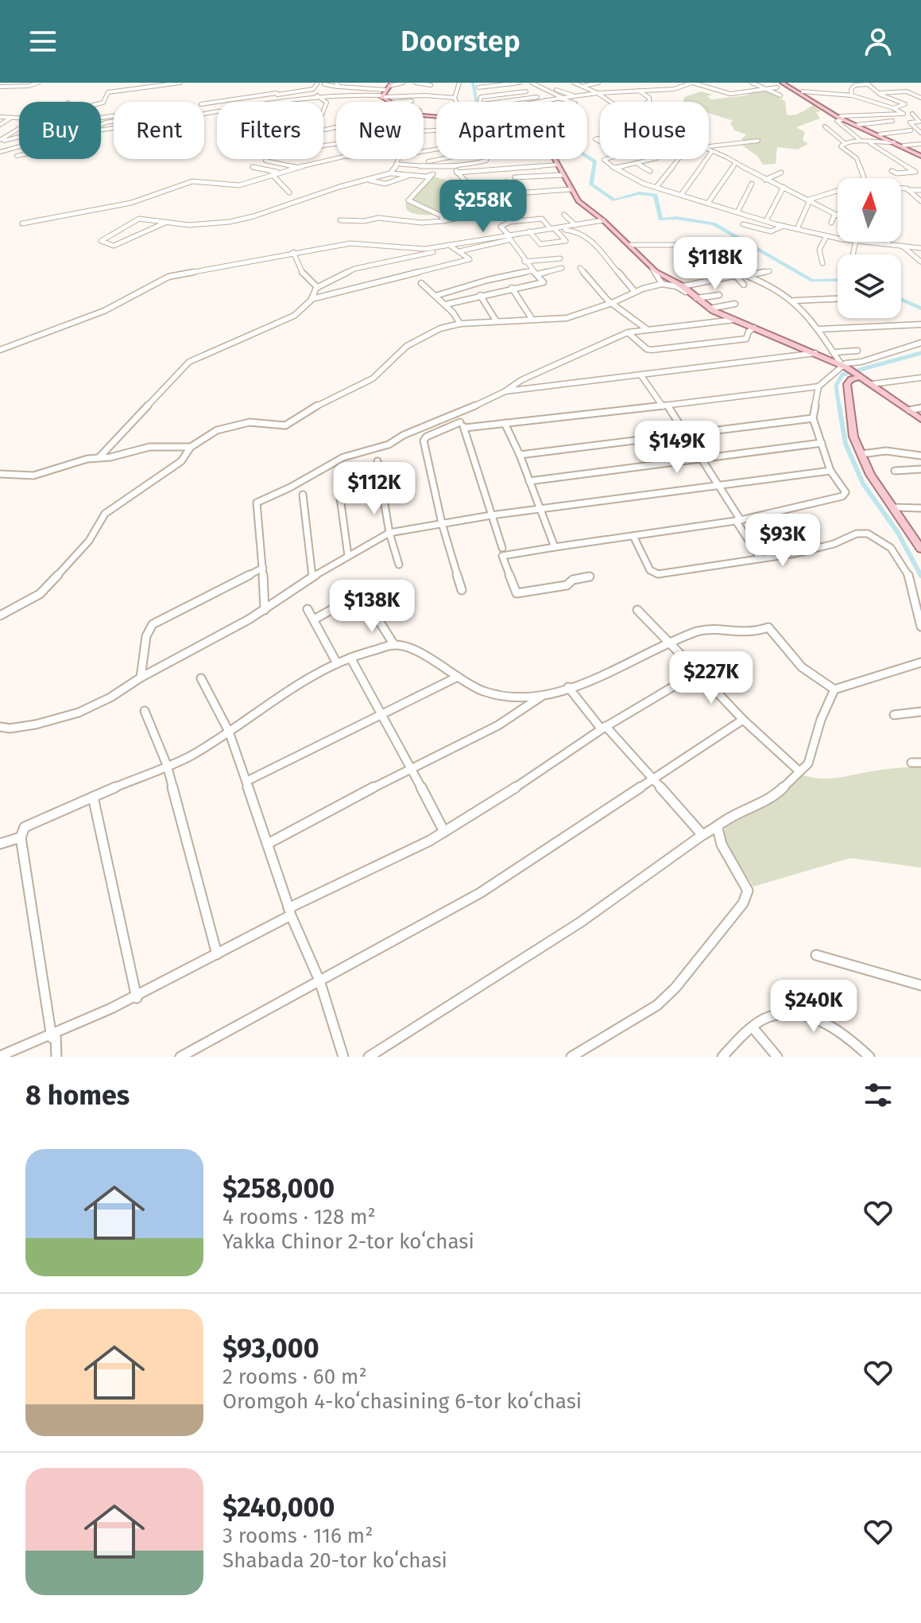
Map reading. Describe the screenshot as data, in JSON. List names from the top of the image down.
{
  "north": "top",
  "page": {
    "header": "Doorstep",
    "chip": [
      "Buy",
      "Rent",
      "Filters",
      "New",
      "Apartment",
      "House"
    ],
    "price": [
      "$258K",
      "$118K",
      "$149K",
      "$112K",
      "$93K",
      "$138K",
      "$227K",
      "$240K"
    ],
    "heading": "8 homes",
    "list": [
      {
        "name": "$258,000",
        "note": "4 rooms · 128 m² · Yakka Chinor 2-tor koʻchasi"
      },
      {
        "name": "$93,000",
        "note": "2 rooms · 60 m² · Oromgoh 4-koʻchasining 6-tor koʻchasi"
      },
      {
        "name": "$240,000",
        "note": "3 rooms · 116 m² · Shabada 20-tor koʻchasi"
      }
    ]
  }
}
